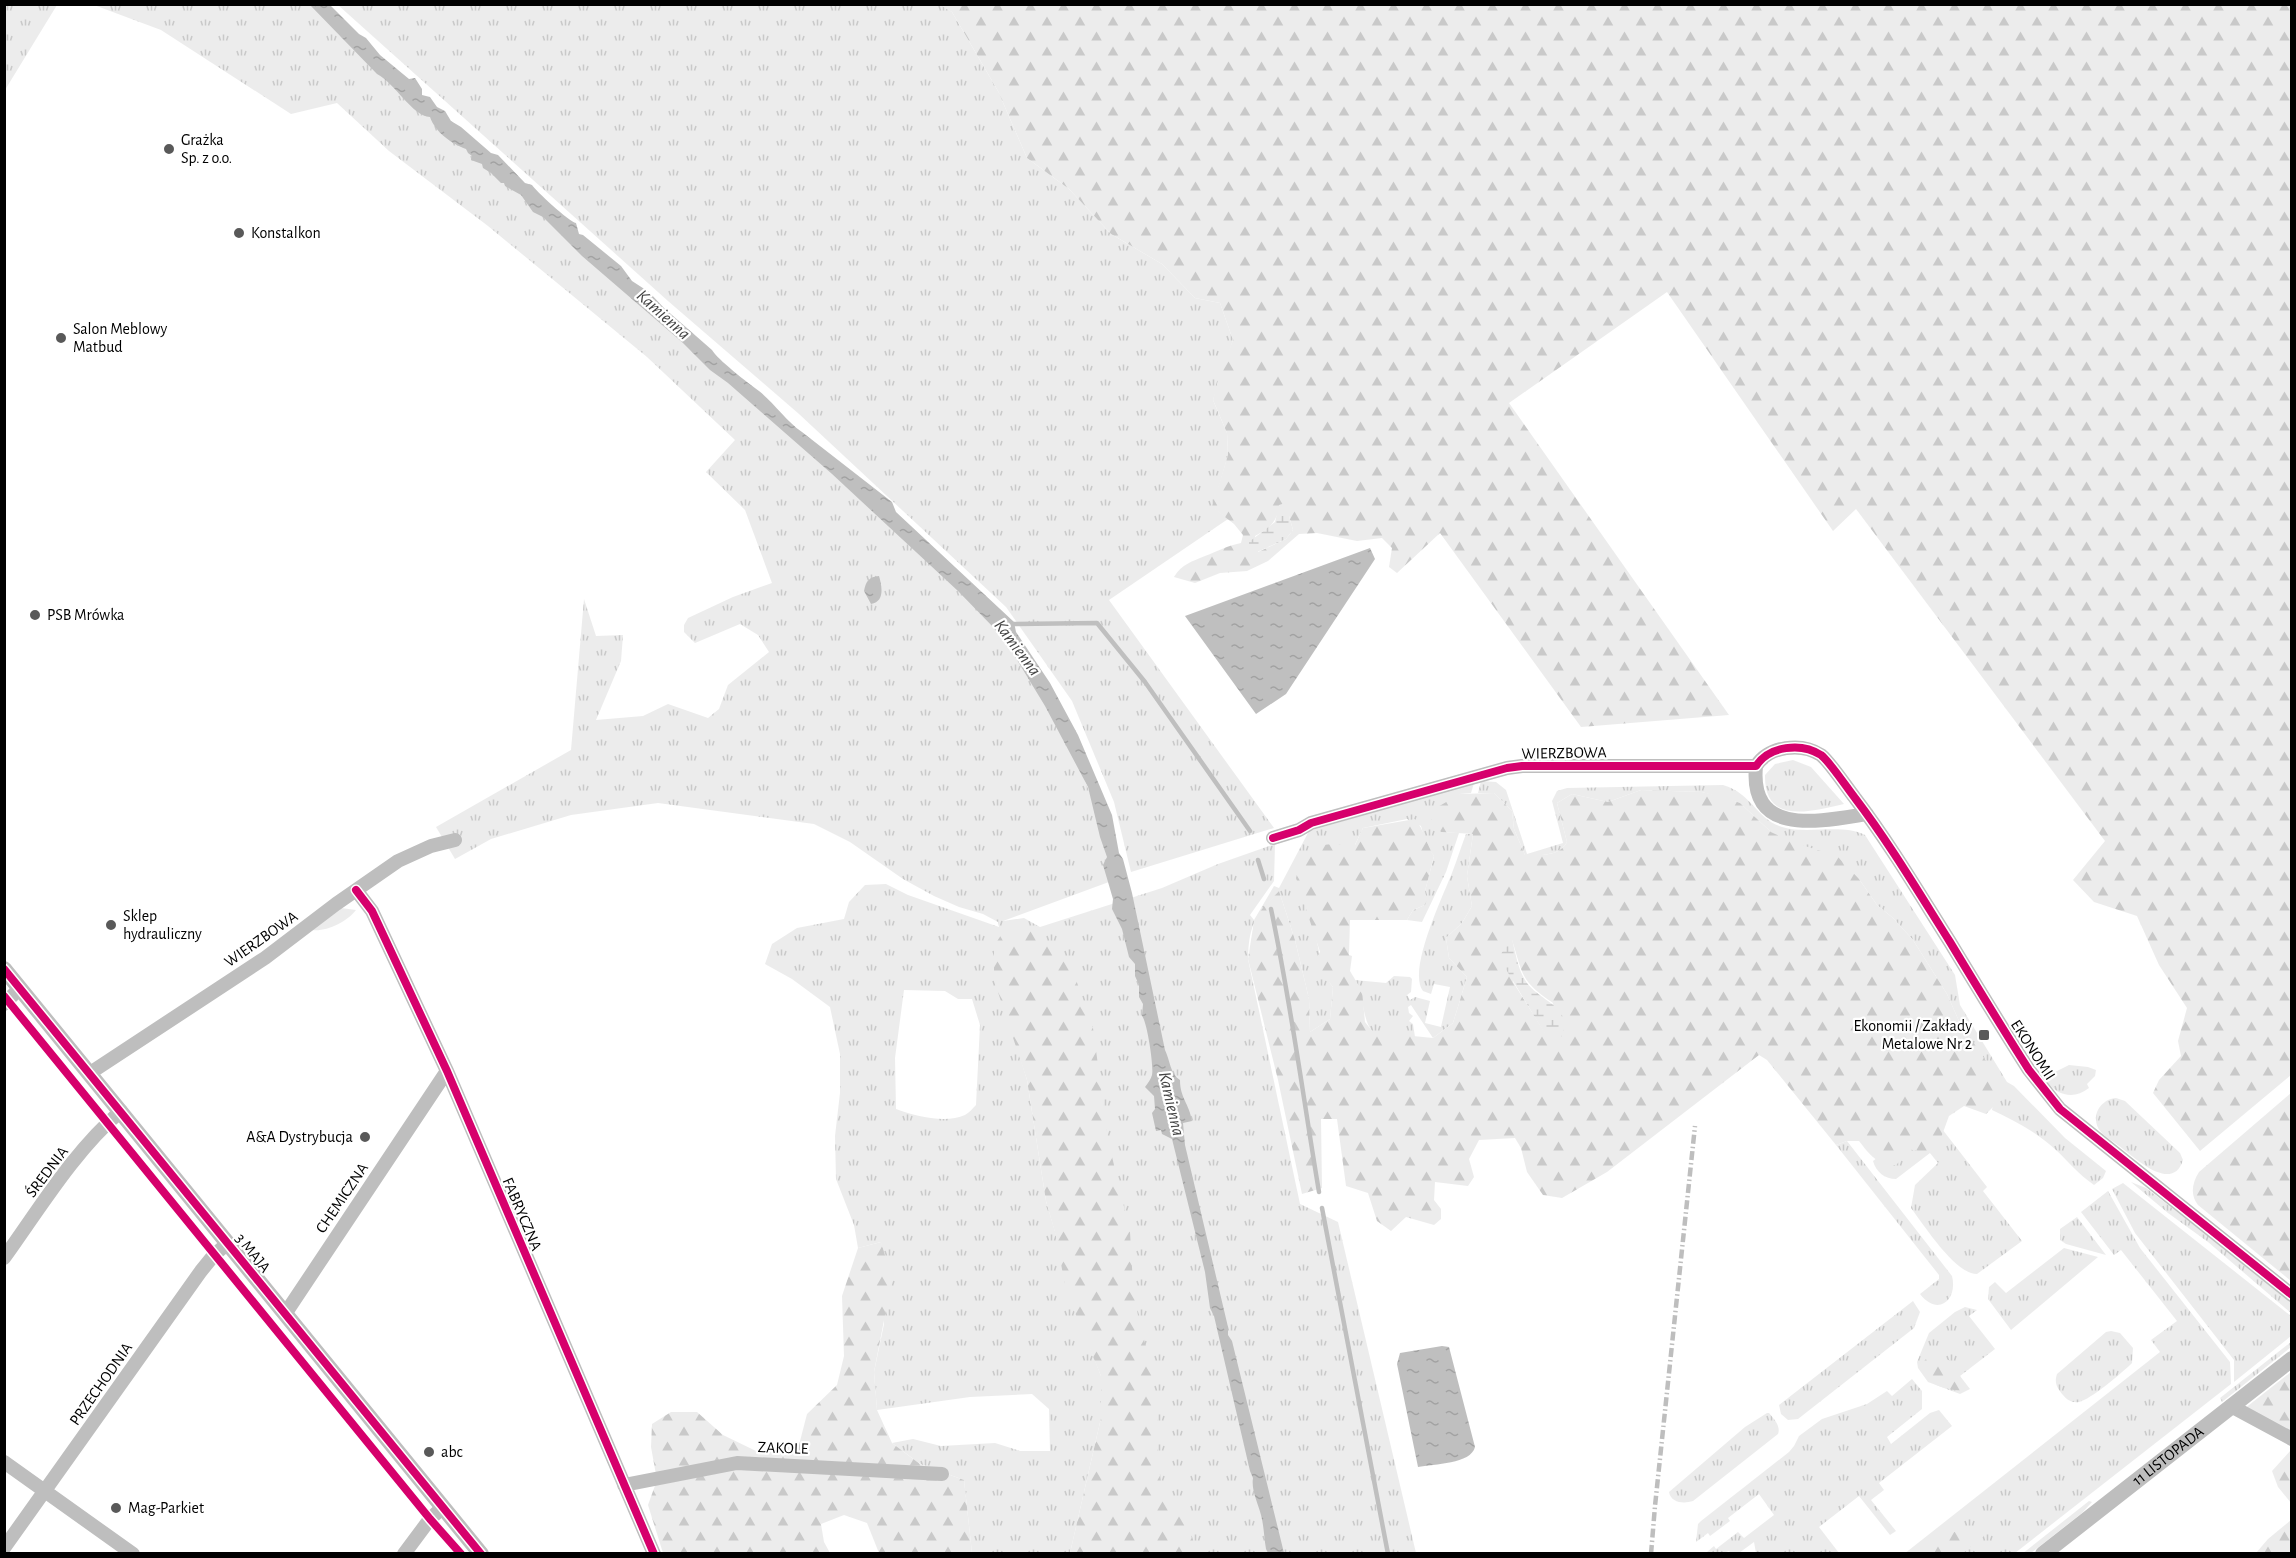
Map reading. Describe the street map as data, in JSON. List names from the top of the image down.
{
  "streets": {
    "street": [
      "WIERZBOWA",
      "EKONOMII",
      "ŚREDNIA",
      "CHEMICZNA",
      "FABRYCZNA",
      "3 MAJA",
      "PRZECHODNIA",
      "ZAKOLE",
      "11 LISTOPADA"
    ]
  },
  "crossings": [
    ["WIERZBOWA", "EKONOMII"],
    ["WIERZBOWA", "FABRYCZNA"],
    ["WIERZBOWA", "3 MAJA"],
    ["ŚREDNIA", "3 MAJA"],
    ["CHEMICZNA", "FABRYCZNA"],
    ["CHEMICZNA", "3 MAJA"],
    ["FABRYCZNA", "ZAKOLE"],
    ["3 MAJA", "PRZECHODNIA"]
  ],
  "water": ["Kamienna"],
  "places": {
    "other": [
      "Grażka Sp. z o.o.",
      "Konstalkon",
      "Salon Meblowy Matbud",
      "PSB Mrówka",
      "Sklep hydrauliczny",
      "A&A Dystrybucja",
      "abc",
      "Mag-Parkiet"
    ],
    "transit": ["Ekonomii / Zakłady Metalowe Nr 2"]
  }
}
